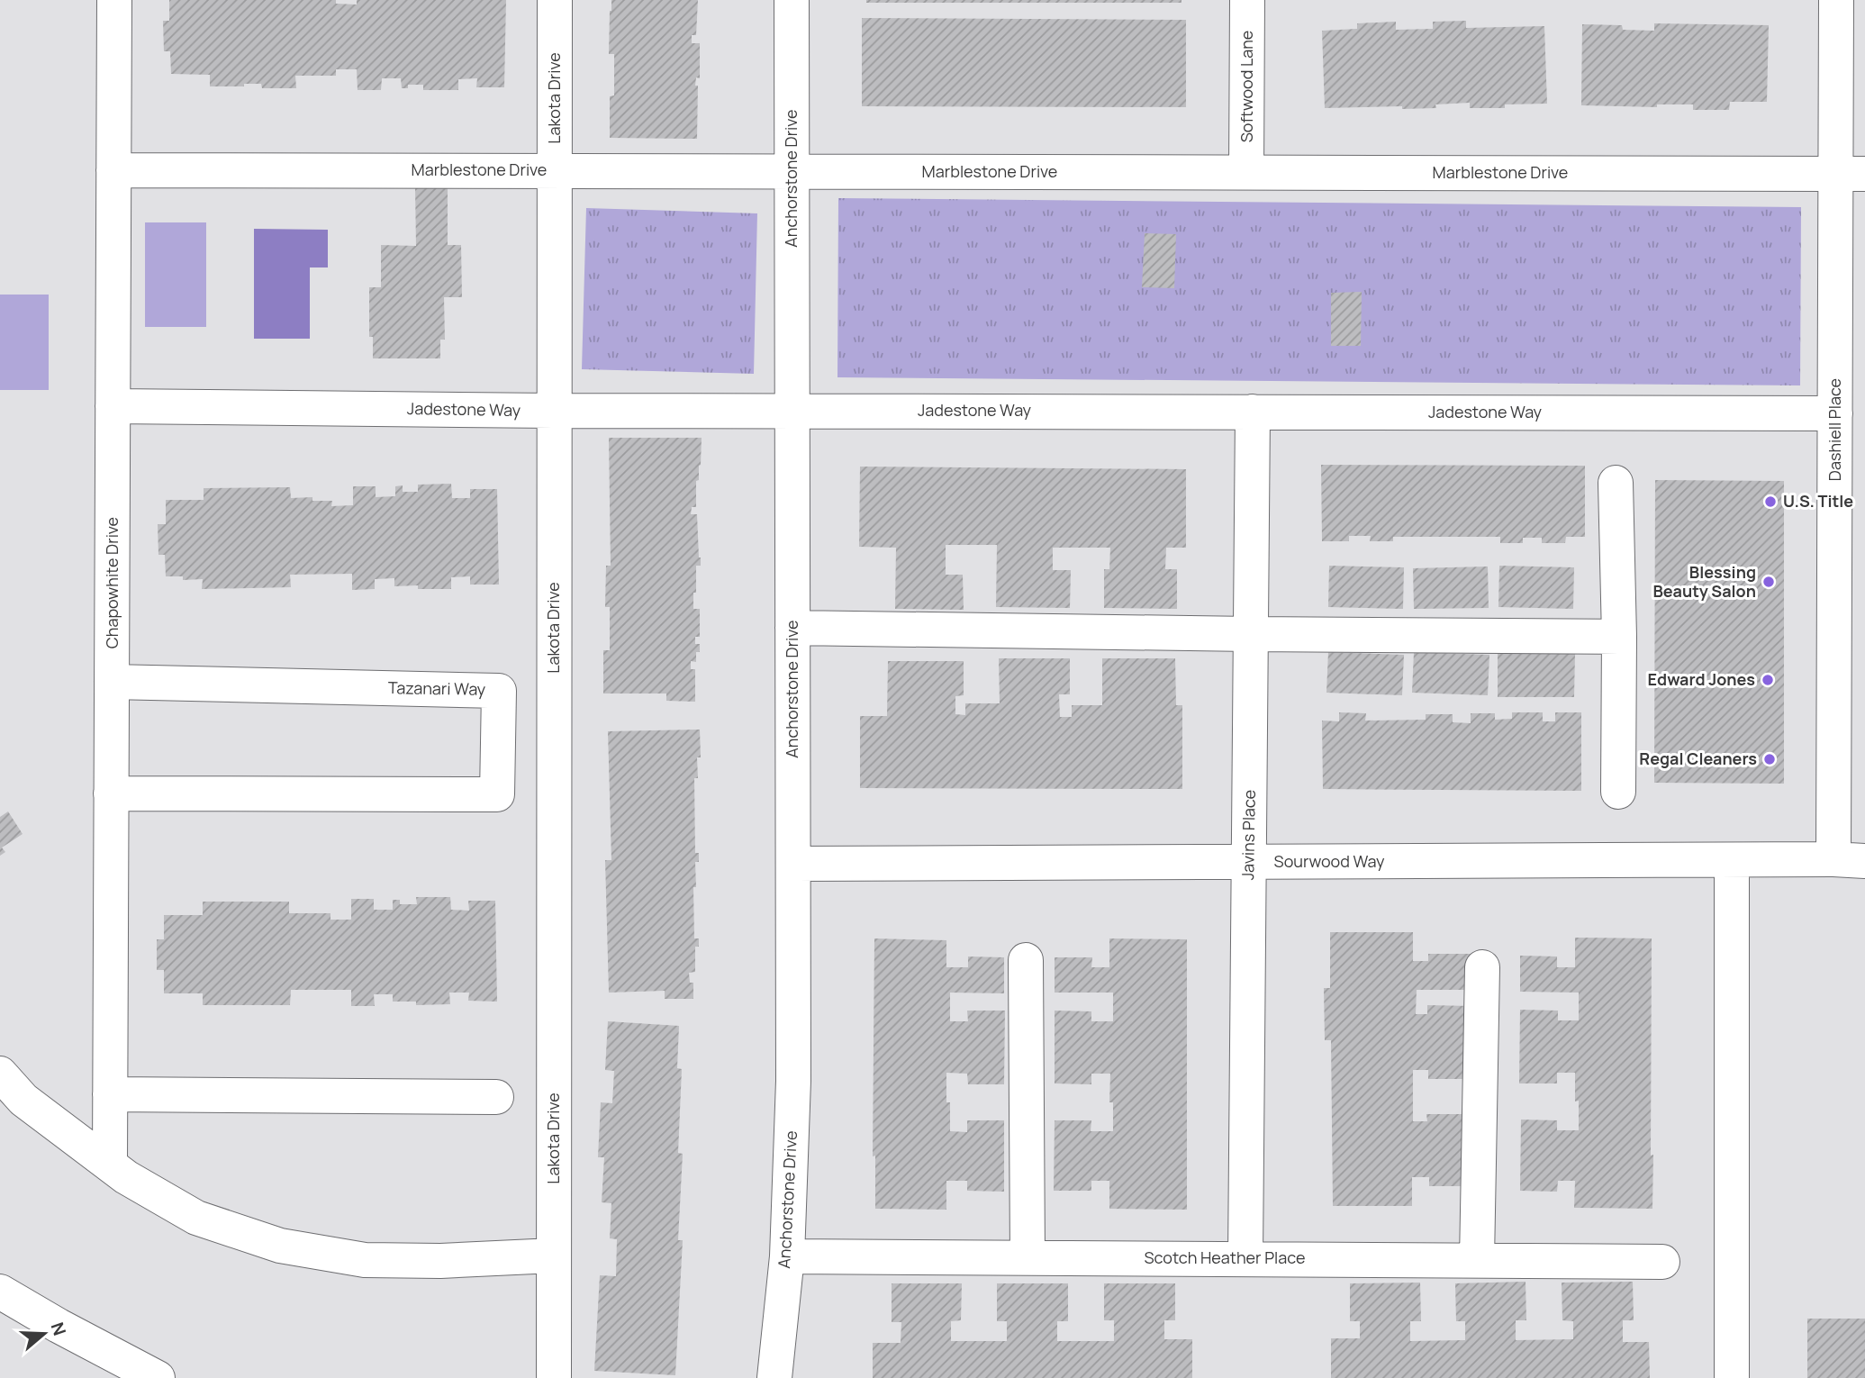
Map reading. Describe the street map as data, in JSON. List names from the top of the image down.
{
  "streets": {
    "street": [
      "Softwood Lane",
      "Lakota Drive",
      "Marblestone Drive",
      "Anchorstone Drive",
      "Jadestone Way",
      "Dashiell Place",
      "Chapowhite Drive",
      "Tazanari Way",
      "Javins Place",
      "Sourwood Way",
      "Scotch Heather Place"
    ]
  },
  "crossings": [
    ["Softwood Lane", "Marblestone Drive"],
    ["Lakota Drive", "Marblestone Drive"],
    ["Lakota Drive", "Jadestone Way"],
    ["Marblestone Drive", "Anchorstone Drive"],
    ["Marblestone Drive", "Dashiell Place"],
    ["Marblestone Drive", "Chapowhite Drive"],
    ["Anchorstone Drive", "Jadestone Way"],
    ["Anchorstone Drive", "Sourwood Way"],
    ["Anchorstone Drive", "Scotch Heather Place"],
    ["Jadestone Way", "Dashiell Place"],
    ["Jadestone Way", "Chapowhite Drive"],
    ["Jadestone Way", "Javins Place"],
    ["Dashiell Place", "Sourwood Way"],
    ["Chapowhite Drive", "Tazanari Way"],
    ["Javins Place", "Sourwood Way"],
    ["Javins Place", "Scotch Heather Place"]
  ],
  "places": [
    "U.S. Title",
    "Blessing Beauty Salon",
    "Edward Jones",
    "Regal Cleaners"
  ],
  "north": "right"
}
